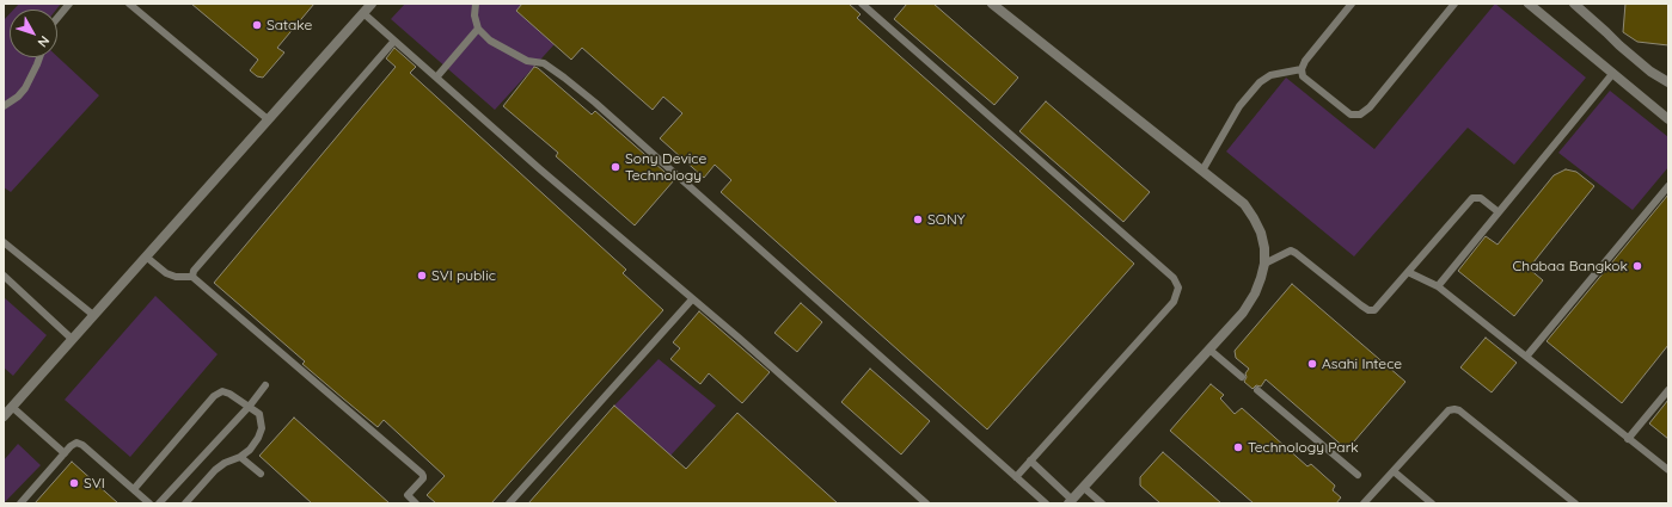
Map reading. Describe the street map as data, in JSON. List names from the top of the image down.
{
  "places": [
    "Satake",
    "Sony Device Technology",
    "SONY",
    "Chabaa Bangkok",
    "SVI public",
    "Asahi Intece",
    "Technology Park",
    "SVI"
  ],
  "north": "bottom right"
}
